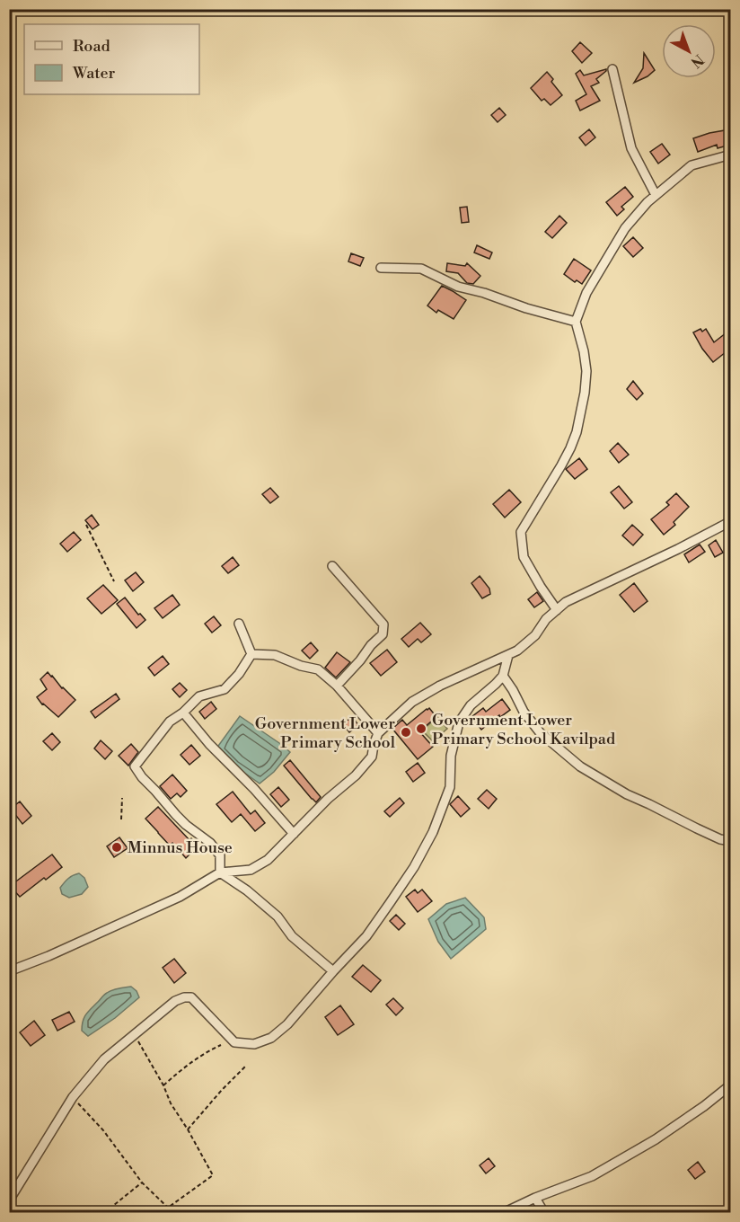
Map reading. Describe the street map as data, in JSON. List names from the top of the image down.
{
  "places": ["Government Lower Primary School Kavilpad", "Government Lower Primary School", "Minnus House"],
  "legend": ["Road", "Water"],
  "north": "bottom right"
}
